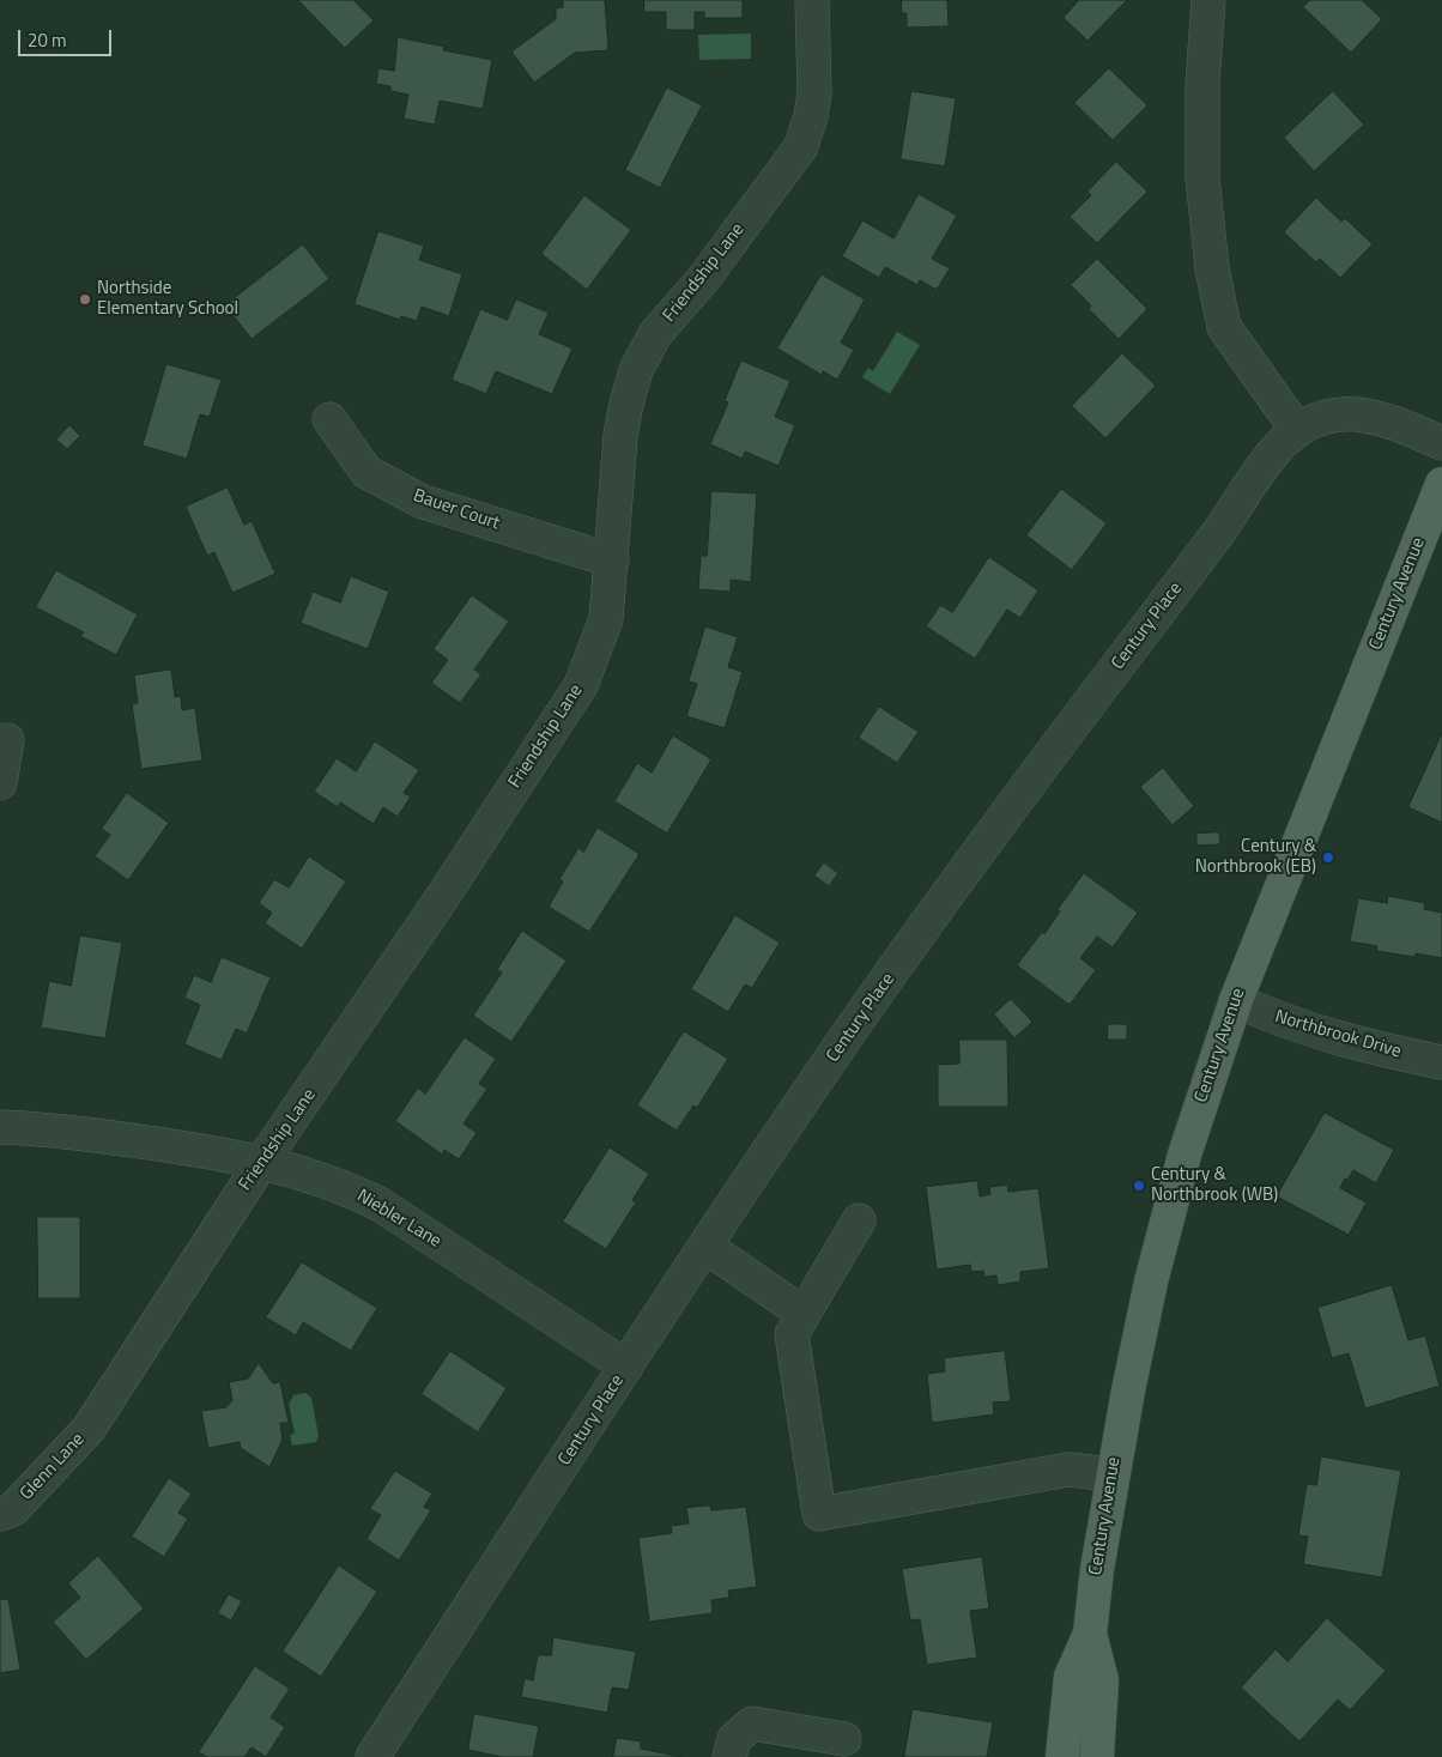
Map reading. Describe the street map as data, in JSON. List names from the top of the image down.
{
  "streets": {
    "main road": ["Century Avenue"],
    "street": [
      "Friendship Lane",
      "Bauer Court",
      "Century Place",
      "Northbrook Drive",
      "Niebler Lane",
      "Glenn Lane"
    ]
  },
  "crossings": [
    ["Friendship Lane", "Bauer Court"],
    ["Friendship Lane", "Niebler Lane"],
    ["Friendship Lane", "Glenn Lane"],
    ["Century Avenue", "Northbrook Drive"],
    ["Century Place", "Niebler Lane"]
  ],
  "places": ["Northside Elementary School", "Century & Northbrook (EB)", "Century & Northbrook (WB)"],
  "scale_bar": "20 m"
}
